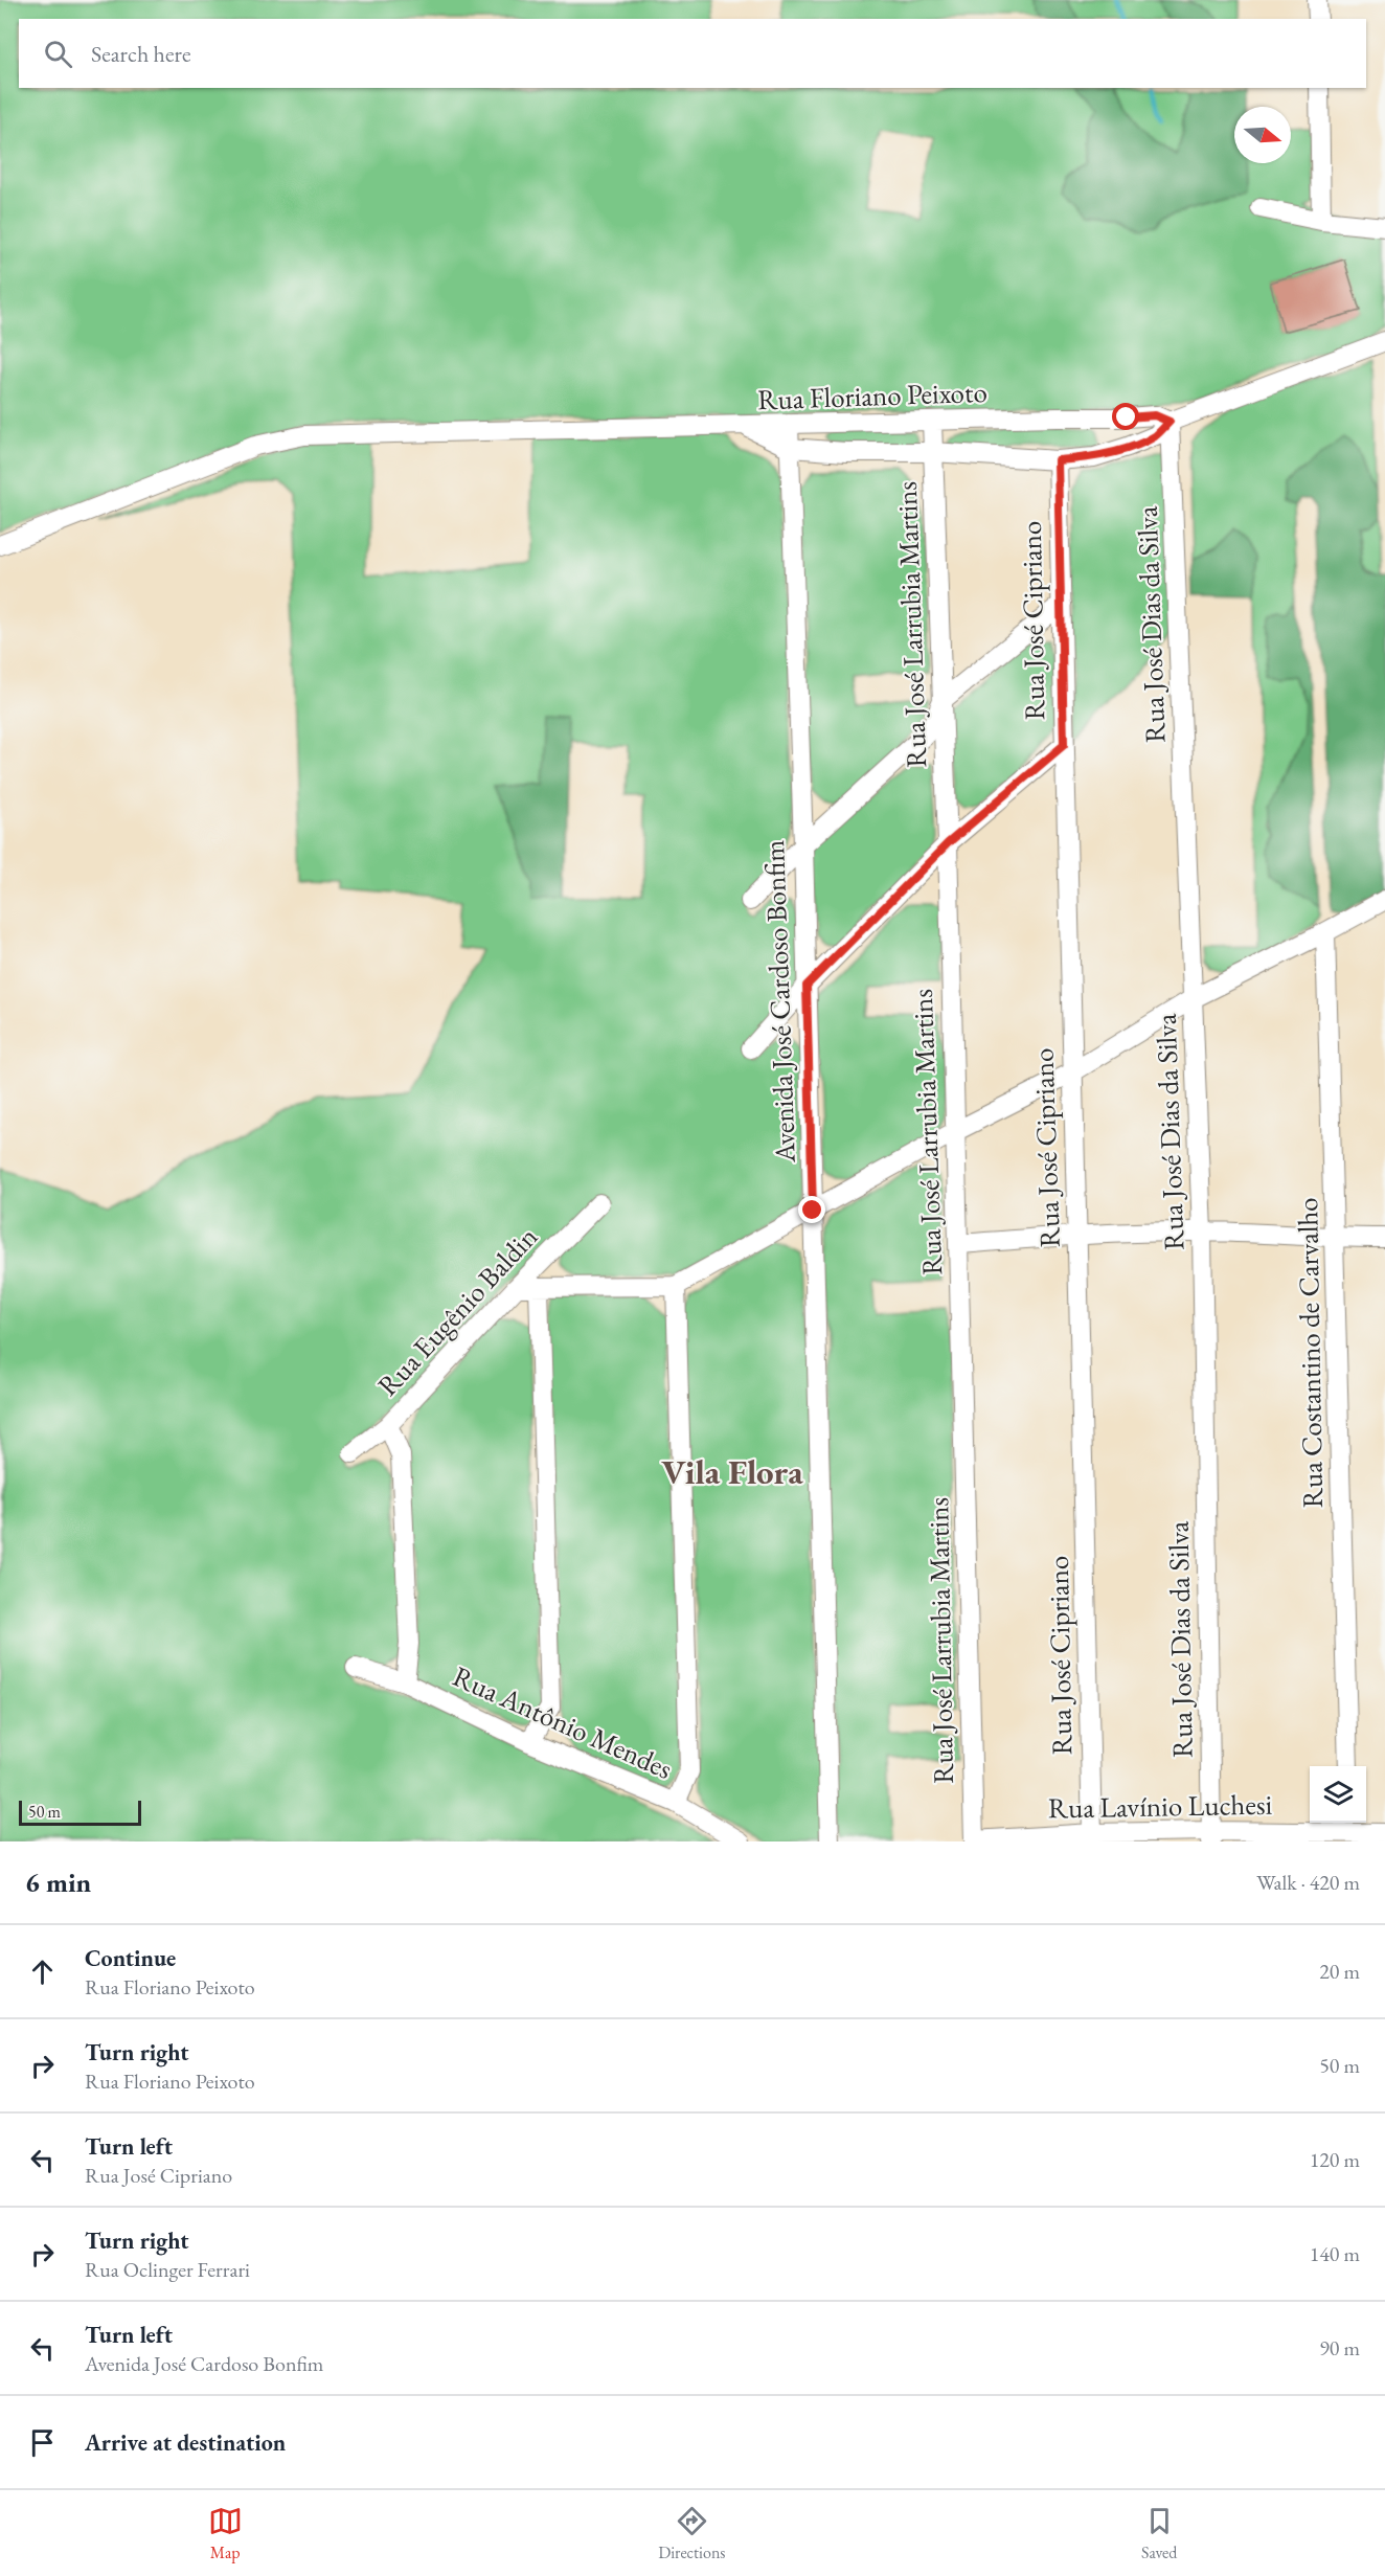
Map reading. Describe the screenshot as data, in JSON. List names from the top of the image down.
{
  "streets": {
    "street": [
      "Rua Floriano Peixoto",
      "Rua José Cipriano",
      "Rua José Larrubia Martins",
      "Rua José Dias da Silva",
      "Avenida José Cardoso Bonfim",
      "Rua Eugênio Baldin",
      "Rua Costantino de Carvalho",
      "Rua Antônio Mendes",
      "Rua Lavínio Luchesi"
    ]
  },
  "crossings": [
    ["Rua Floriano Peixoto", "Rua José Cipriano"],
    ["Rua Floriano Peixoto", "Rua José Larrubia Martins"],
    ["Rua Floriano Peixoto", "Rua José Dias da Silva"],
    ["Rua Floriano Peixoto", "Avenida José Cardoso Bonfim"],
    ["Rua José Cipriano", "Rua Lavínio Luchesi"],
    ["Rua José Larrubia Martins", "Rua Lavínio Luchesi"],
    ["Rua José Dias da Silva", "Rua Lavínio Luchesi"]
  ],
  "districts": ["Vila Flora"],
  "scale_bar": "50 m",
  "north": "right",
  "page": {
    "search": "Search here",
    "scale": "50 m",
    "heading": ["6 min", "Walk · 420 m"],
    "list": [
      ["Continue", "Rua Floriano Peixoto", "20 m"],
      ["Turn right", "Rua Floriano Peixoto", "50 m"],
      ["Turn left", "Rua José Cipriano", "120 m"],
      ["Turn right", "Rua Oclinger Ferrari", "140 m"],
      ["Turn left", "Avenida José Cardoso Bonfim", "90 m"],
      "Arrive at destination"
    ],
    "nav": ["Map", "Directions", "Saved"]
  }
}
